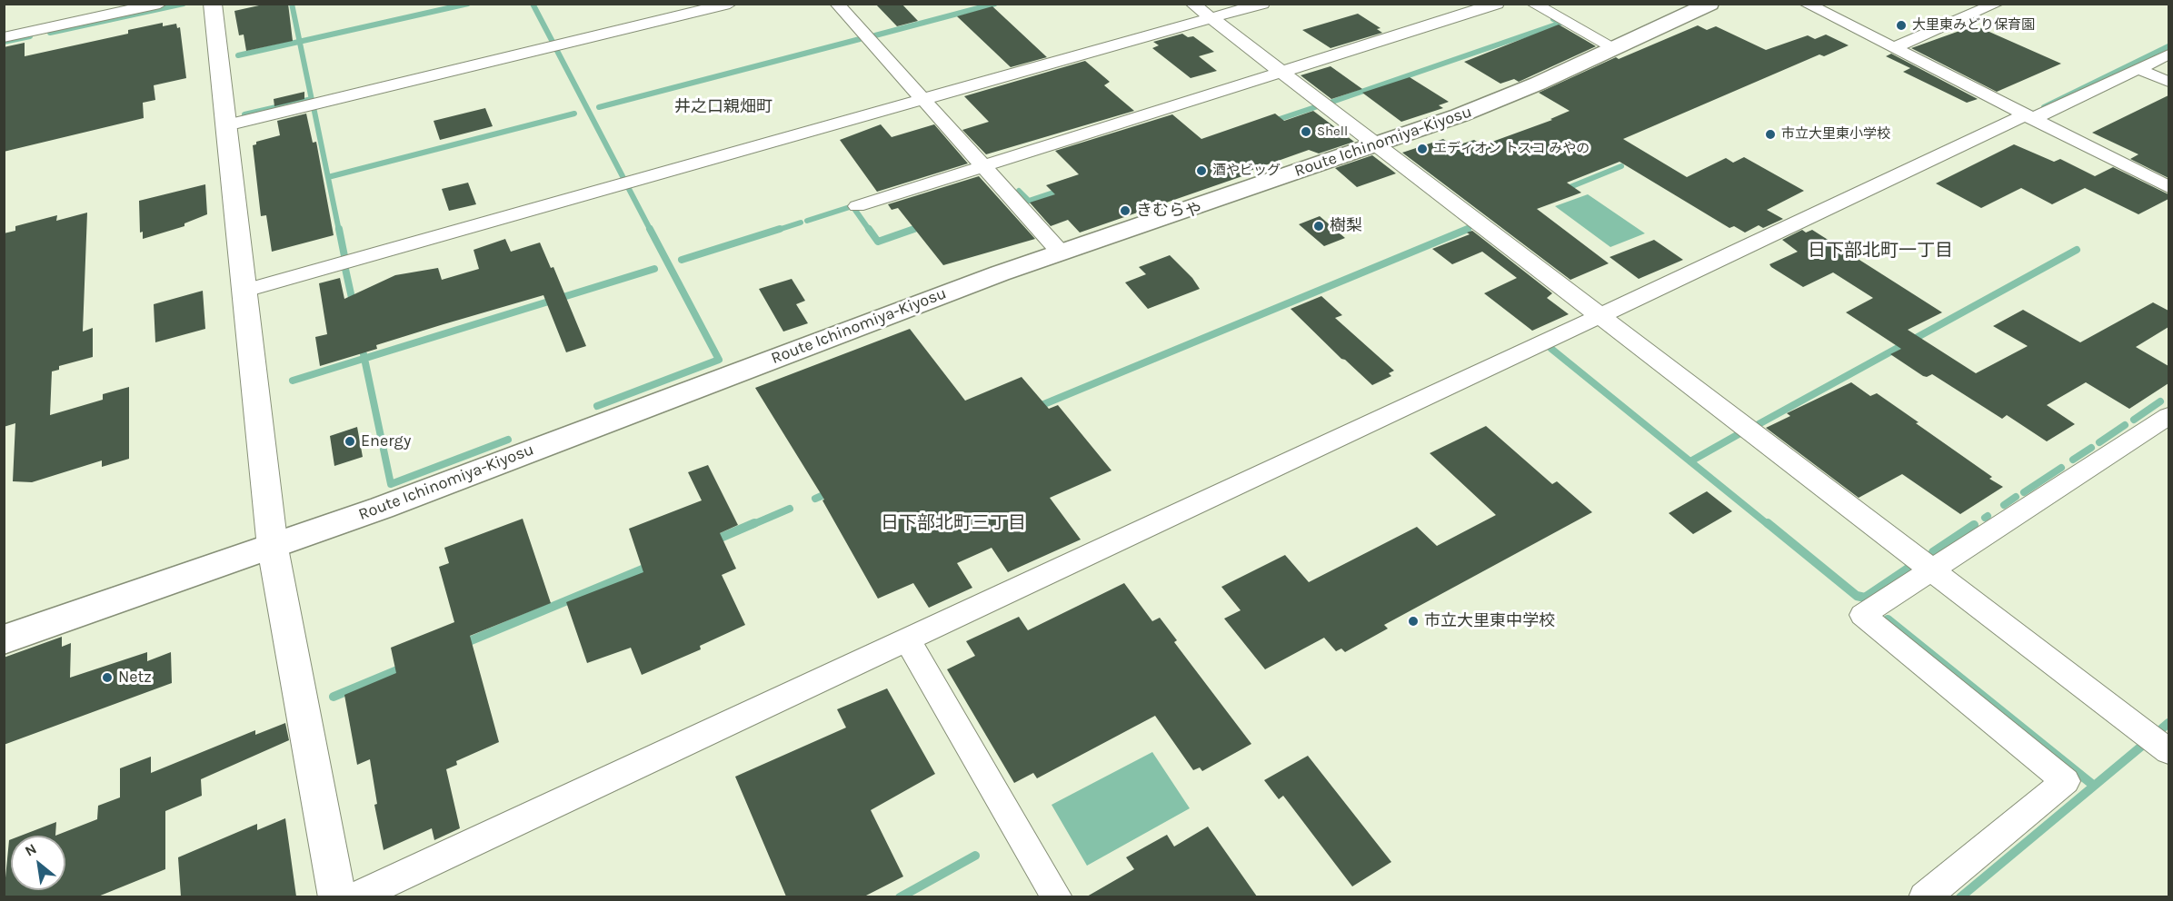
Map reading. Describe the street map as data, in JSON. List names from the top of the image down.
{
  "streets": {
    "main road": ["Route Ichinomiya-Kiyosu"]
  },
  "districts": ["井之口親畑町", "日下部北町一丁目", "日下部北町三丁目"],
  "places": [
    "大里東みどり保育園",
    "Shell",
    "市立大里東小学校",
    "エディオン トスコ みやの",
    "酒やビッグ",
    "きむらや",
    "樹梨",
    "Energy",
    "市立大里東中学校",
    "Netz"
  ],
  "north": "top left"
}
